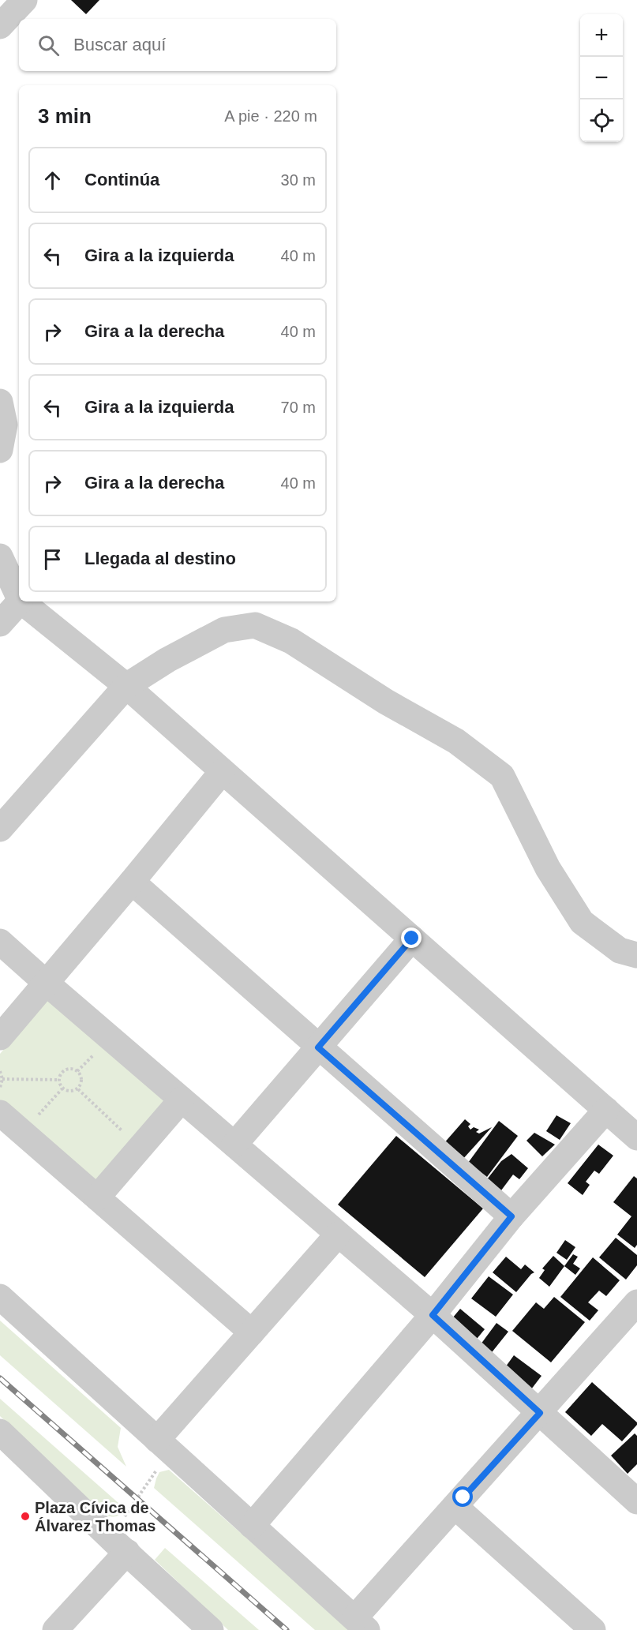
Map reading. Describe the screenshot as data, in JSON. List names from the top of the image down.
{
  "places": ["Plaza Cívica de Álvarez Thomas"],
  "page": {
    "map_buttons": ["+", "−"],
    "search": "Buscar aquí",
    "heading": ["3 min", "A pie · 220 m"],
    "list": [
      ["Continúa", "30 m"],
      ["Gira a la izquierda", "40 m"],
      ["Gira a la derecha", "40 m"],
      ["Gira a la izquierda", "70 m"],
      ["Gira a la derecha", "40 m"],
      "Llegada al destino"
    ]
  }
}
